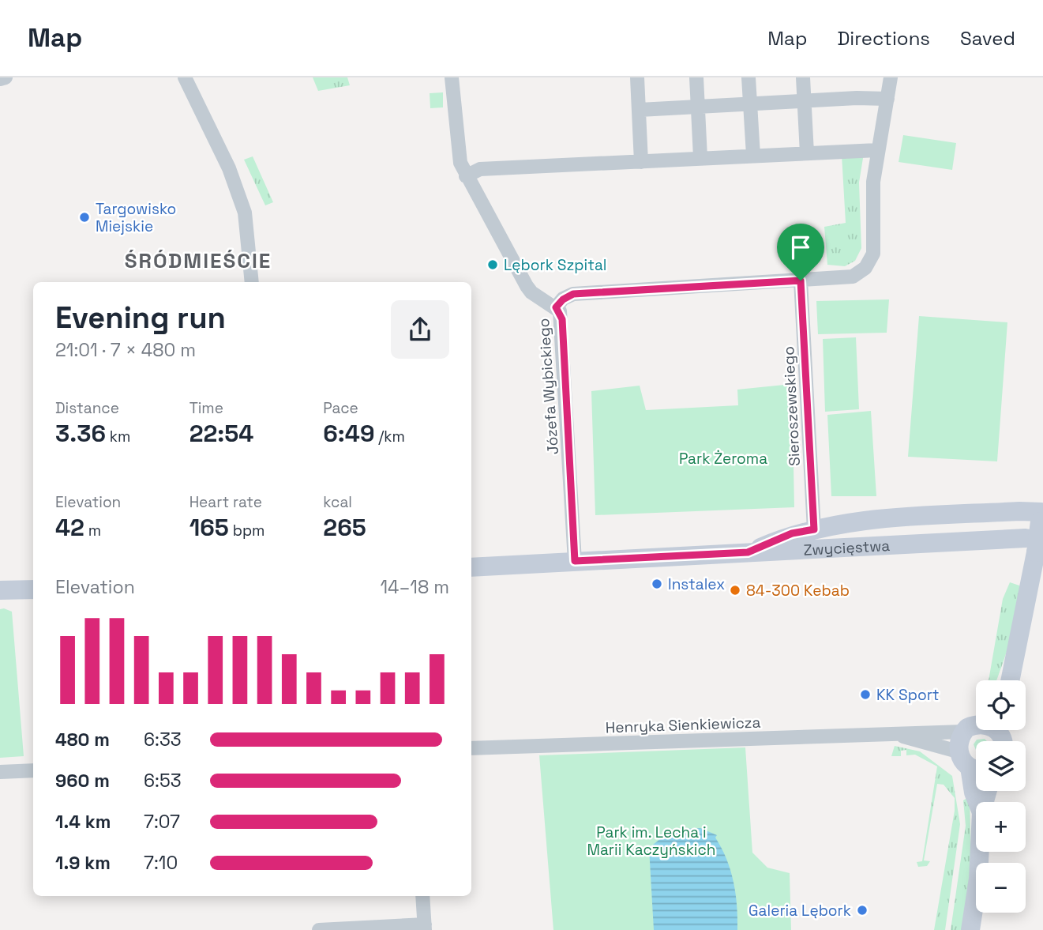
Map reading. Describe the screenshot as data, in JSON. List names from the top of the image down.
{
  "streets": {
    "main road": ["Zwycięstwa"],
    "street": ["Józefa Wybickiego", "Sieroszewskiego", "Henryka Sienkiewicza"]
  },
  "crossings": [
    ["Józefa Wybickiego", "Zwycięstwa"]
  ],
  "districts": ["ŚRÓDMIEŚCIE"],
  "parks": ["Park Żeroma", "Park im. Lecha i Marii Kaczyńskich"],
  "places": [
    "Targowisko Miejskie",
    "Lębork Szpital",
    "Instalex",
    "84-300 Kebab",
    "KK Sport",
    "Galeria Lębork"
  ],
  "page": {
    "header": "Map",
    "nav": ["Map", "Directions", "Saved"],
    "heading": ["Evening run", "21:01 · 7 × 480 m"],
    "stats": [
      ["Distance", "3.36 km"],
      ["Time", "22:54"],
      ["Pace", "6:49 /km"],
      ["Elevation", "42 m"],
      ["Heart rate", "165 bpm"],
      ["kcal", "265"]
    ],
    "chart": ["Elevation", "14–18 m"],
    "map_buttons": ["+", "−"],
    "list": [
      {
        "name": "480 m",
        "note": "6:33"
      },
      {
        "name": "960 m",
        "note": "6:53"
      },
      {
        "name": "1.4 km",
        "note": "7:07"
      },
      {
        "name": "1.9 km",
        "note": "7:10"
      }
    ]
  }
}
